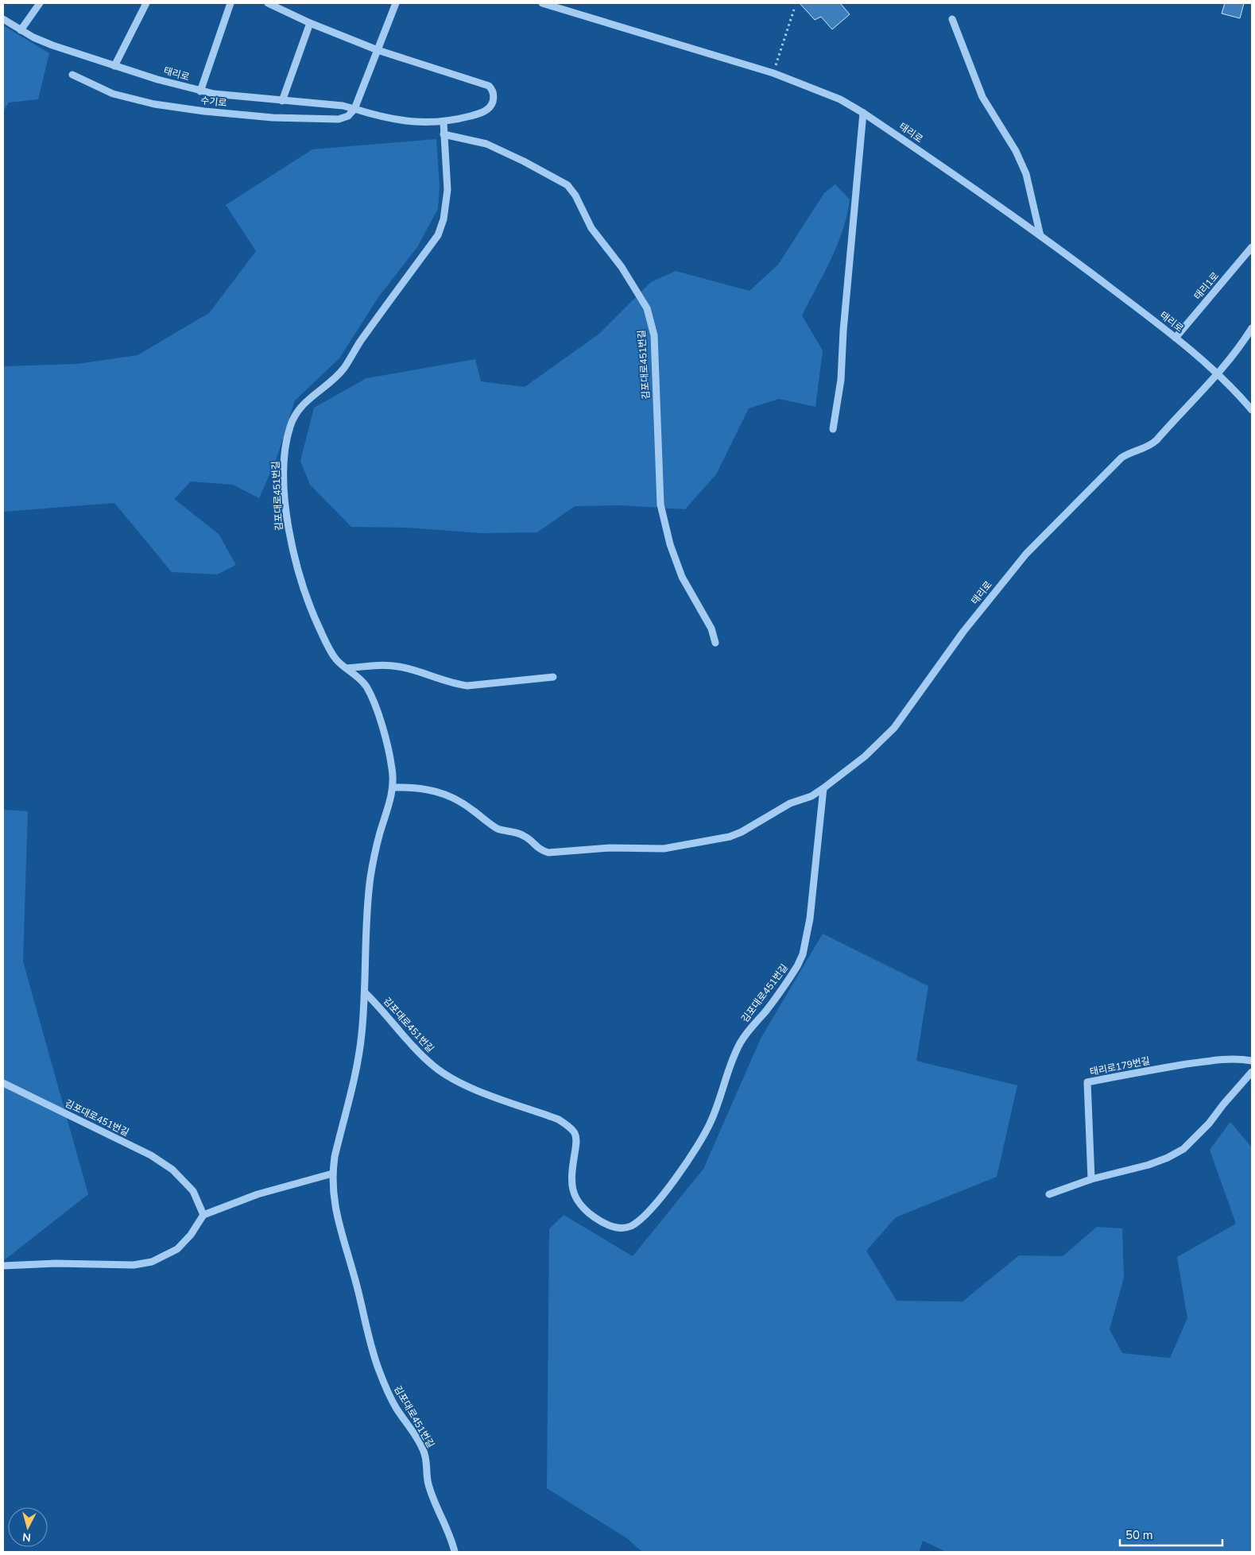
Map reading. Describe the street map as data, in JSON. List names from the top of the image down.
{
  "streets": {
    "street": [
      "태리로",
      "수기로",
      "태리1로",
      "김포대로451번길",
      "태리로179번길"
    ]
  },
  "crossings": [
    ["태리로", "수기로"],
    ["태리로", "태리1로"],
    ["태리로", "김포대로451번길"]
  ],
  "scale_bar": "50 m",
  "north": "bottom"
}
